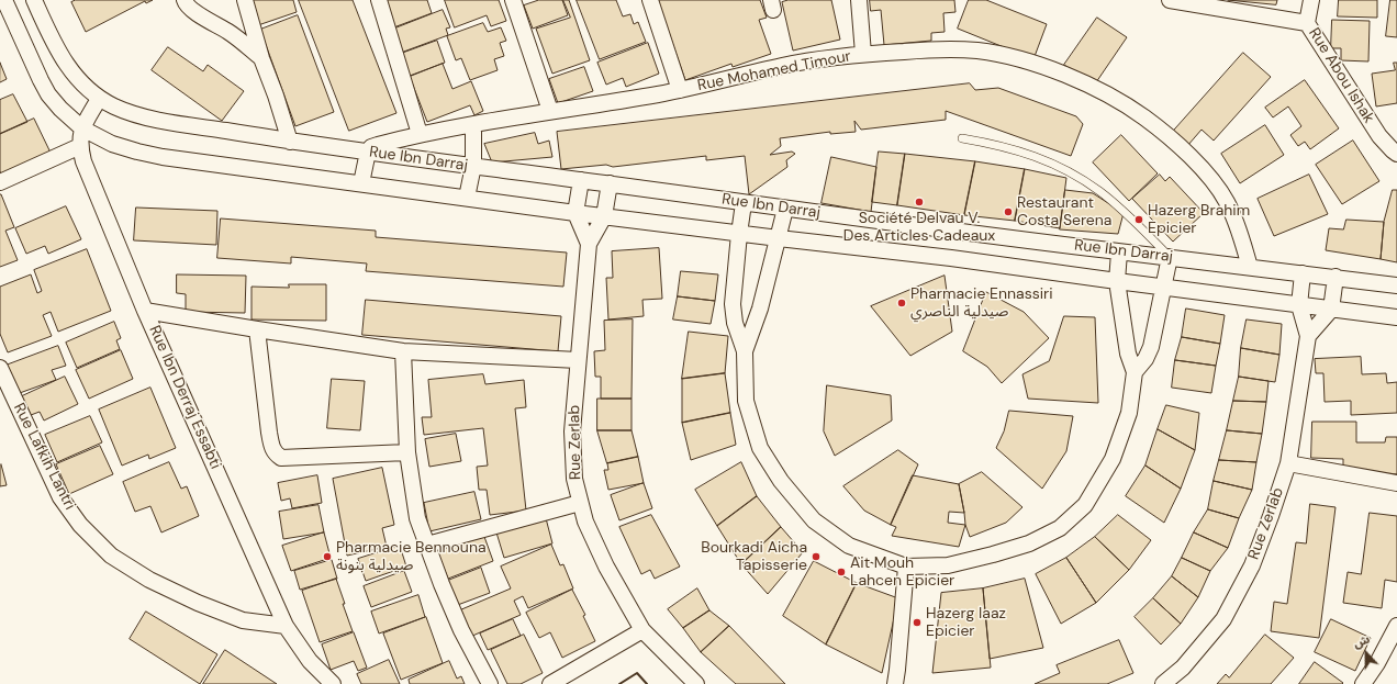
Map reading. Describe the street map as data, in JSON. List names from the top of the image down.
{
  "streets": {
    "street": [
      "Rue Mohamed Timour",
      "Rue Abou Ishak",
      "Rue Ibn Darraj",
      "Rue Ibn Derraj Essabti",
      "Rue ZerIab",
      "Rue Lafkih Lantri"
    ]
  },
  "crossings": [
    ["Rue Mohamed Timour", "Rue Ibn Darraj"],
    ["Rue Ibn Darraj", "Rue Ibn Derraj Essabti"],
    ["Rue Ibn Darraj", "Rue ZerIab"],
    ["Rue Ibn Derraj Essabti", "Rue Lafkih Lantri"]
  ],
  "places": [
    "Société Delvau V. Des Articles Cadeaux",
    "Restaurant Costa Serena",
    "Hazerg Brahim Epicier",
    "Pharmacie Ennassiri صيدلية الناصري",
    "Pharmacie Bennouna صيدلية بنونة",
    "Bourkadi Aicha Tapisserie",
    "Ait Mouh Lahcen Epicier",
    "Hazerg Iaaz Epicier"
  ],
  "north": "top"
}
